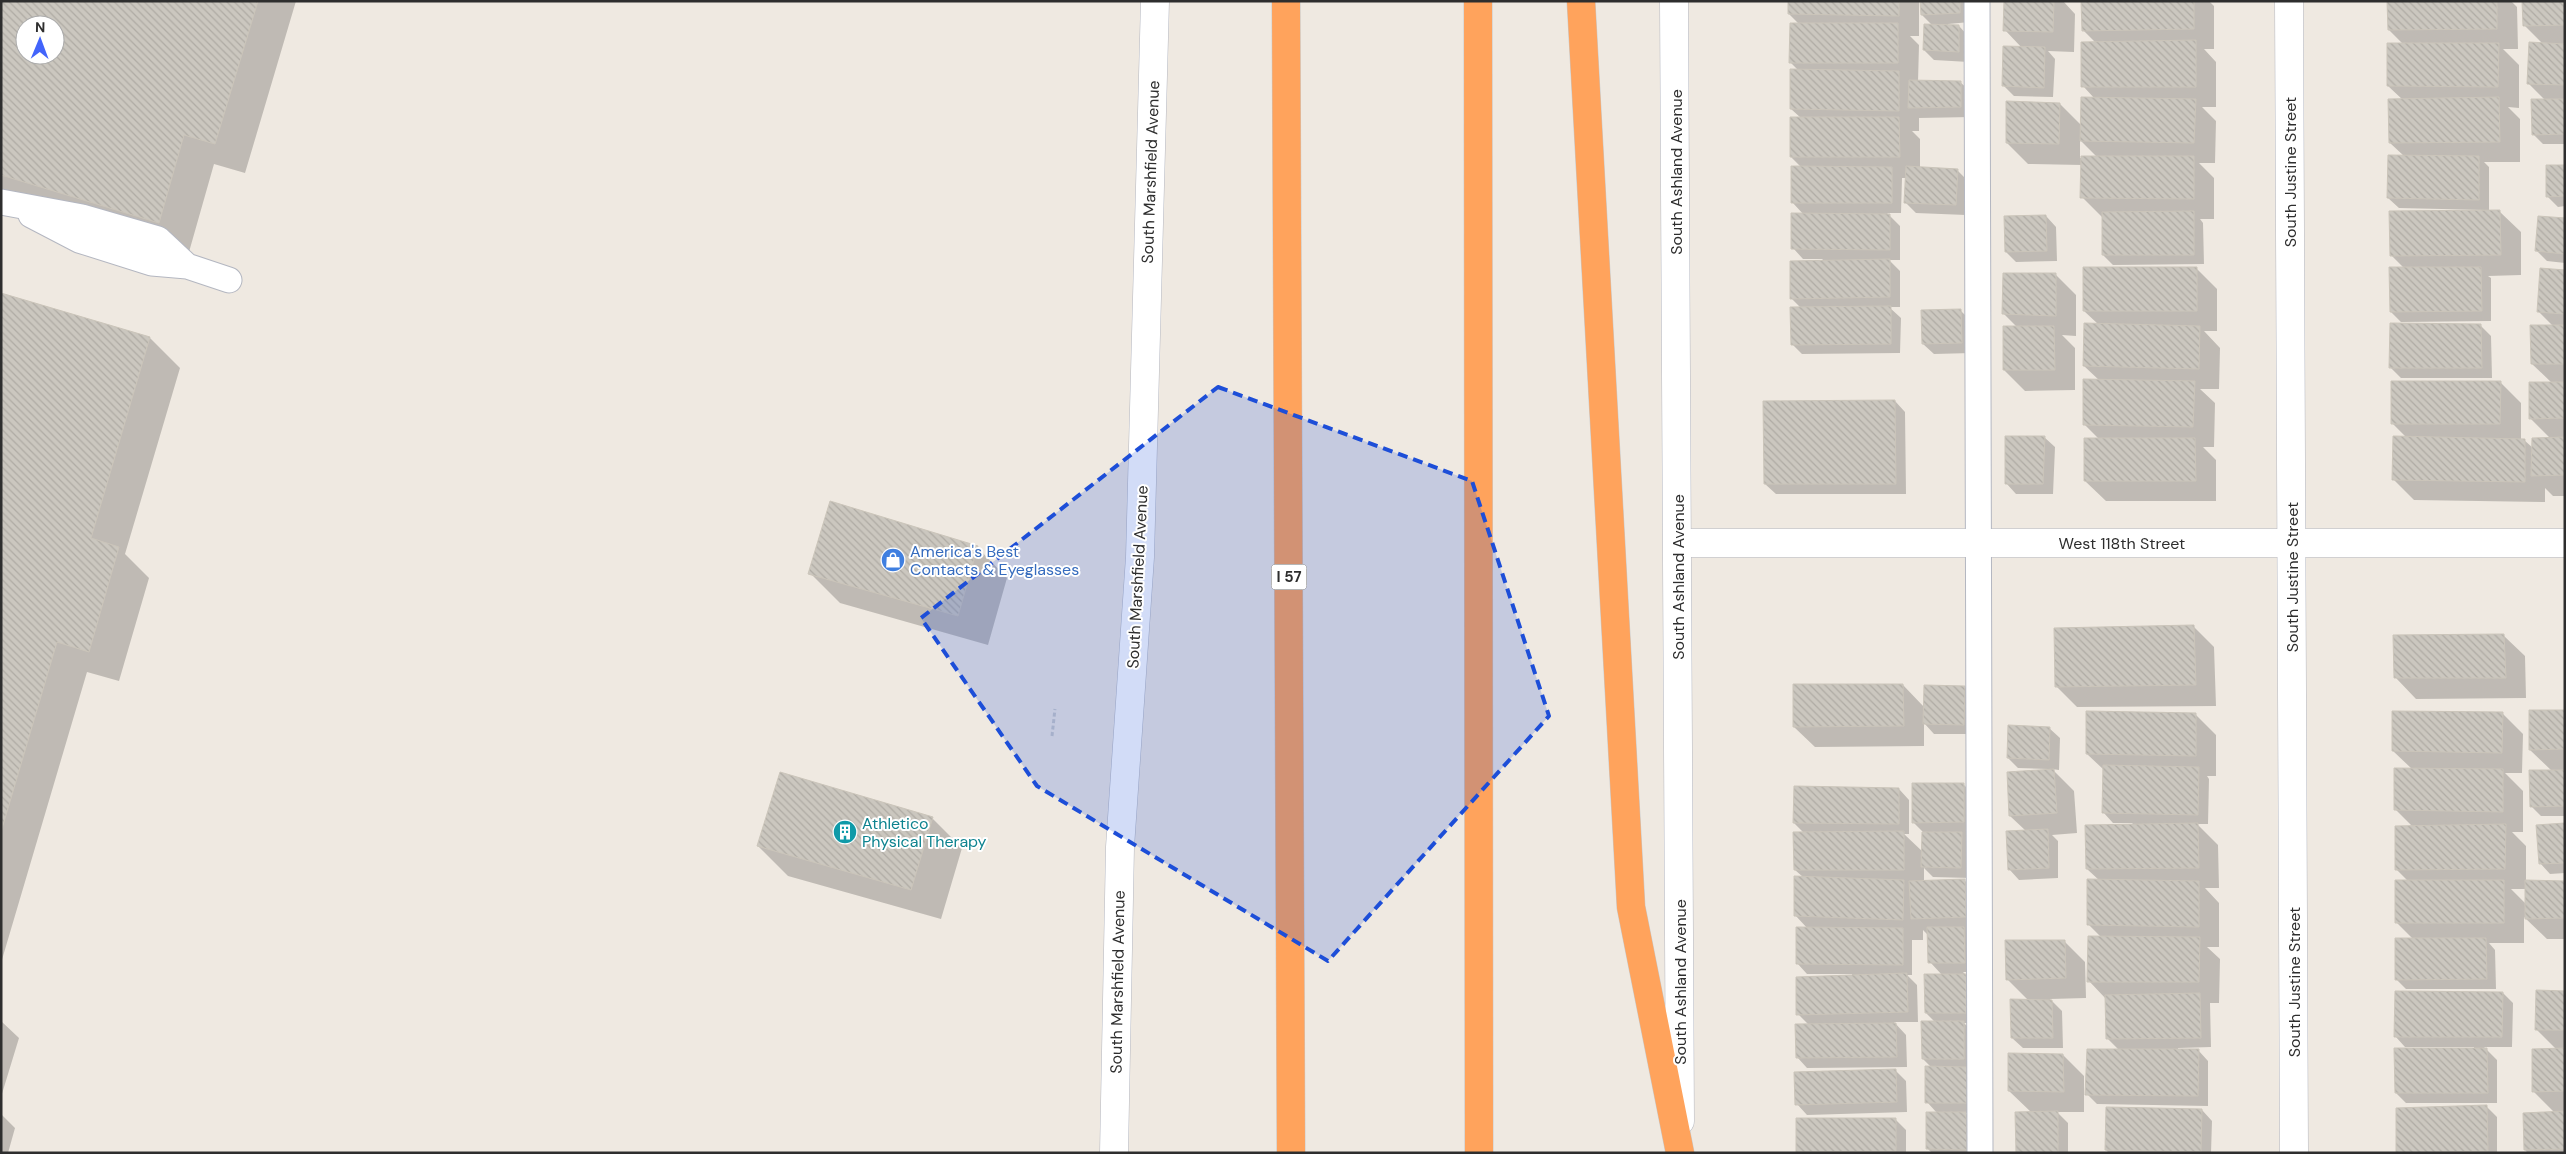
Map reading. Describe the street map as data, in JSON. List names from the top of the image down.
{
  "streets": {
    "highway": ["I 57"],
    "main road": [
      "South Marshfield Avenue",
      "South Ashland Avenue",
      "South Justine Street",
      "West 118th Street"
    ]
  },
  "crossings": [
    ["South Ashland Avenue", "West 118th Street"],
    ["South Justine Street", "West 118th Street"]
  ],
  "places": {
    "shop": ["America's Best Contacts & Eyeglasses"],
    "building": ["Athletico Physical Therapy"]
  },
  "north": "top"
}
